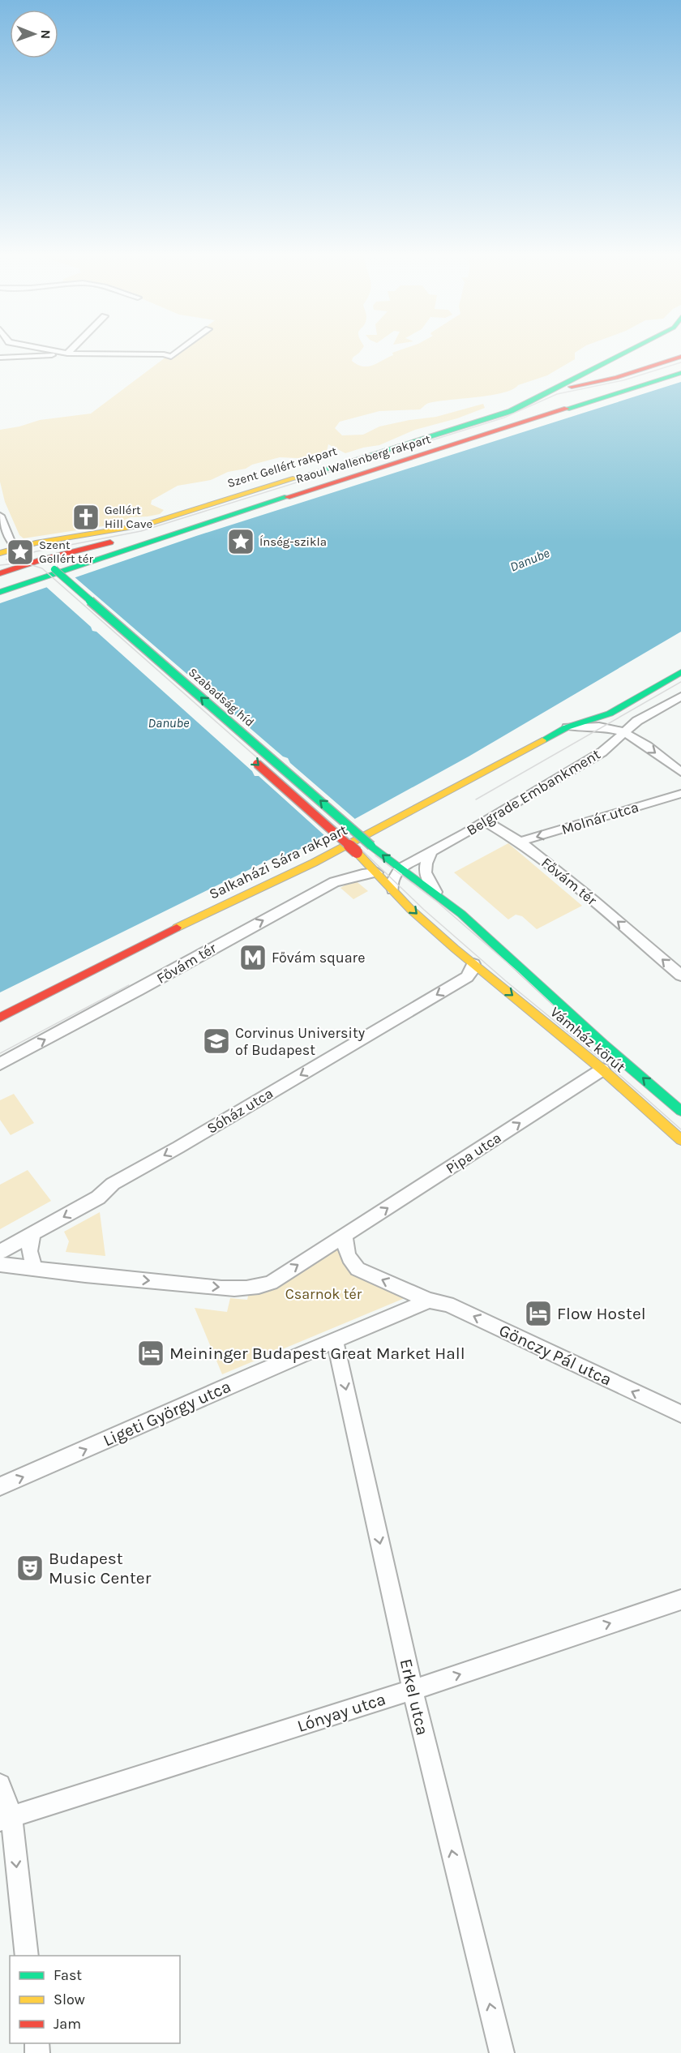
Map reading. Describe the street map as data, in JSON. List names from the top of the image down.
{
  "streets": {
    "main road": [
      "Raoul Wallenberg rakpart",
      "Szent Gellért rakpart",
      "Szabadság híd",
      "Salkaházi Sára rakpart",
      "Vámház körút"
    ],
    "street": [
      "Belgrade Embankment",
      "Molnár utca",
      "Fővám tér",
      "Sóház utca",
      "Pipa utca",
      "Gönczy Pál utca",
      "Ligeti György utca",
      "Erkel utca",
      "Lónyay utca"
    ]
  },
  "crossings": [
    ["Raoul Wallenberg rakpart", "Szabadság híd"],
    ["Belgrade Embankment", "Fővám tér"],
    ["Molnár utca", "Fővám tér"],
    ["Vámház körút", "Sóház utca"],
    ["Vámház körút", "Pipa utca"],
    ["Ligeti György utca", "Erkel utca"],
    ["Erkel utca", "Lónyay utca"]
  ],
  "one_way": [
    "Sóház utca",
    "Pipa utca",
    "Gönczy Pál utca",
    "Lónyay utca"
  ],
  "water": ["Danube"],
  "parks": ["Csarnok tér"],
  "places": {
    "church": ["Gellért Hill Cave"],
    "place": ["Ínség-szikla", "Szent Gellért tér"],
    "metro station": ["Fővám square"],
    "school or university": ["Corvinus University of Budapest"],
    "hotel": ["Flow Hostel", "Meininger Budapest Great Market Hall"],
    "theatre": ["Budapest Music Center"]
  },
  "legend": ["Fast", "Slow", "Jam"],
  "north": "right"
}
